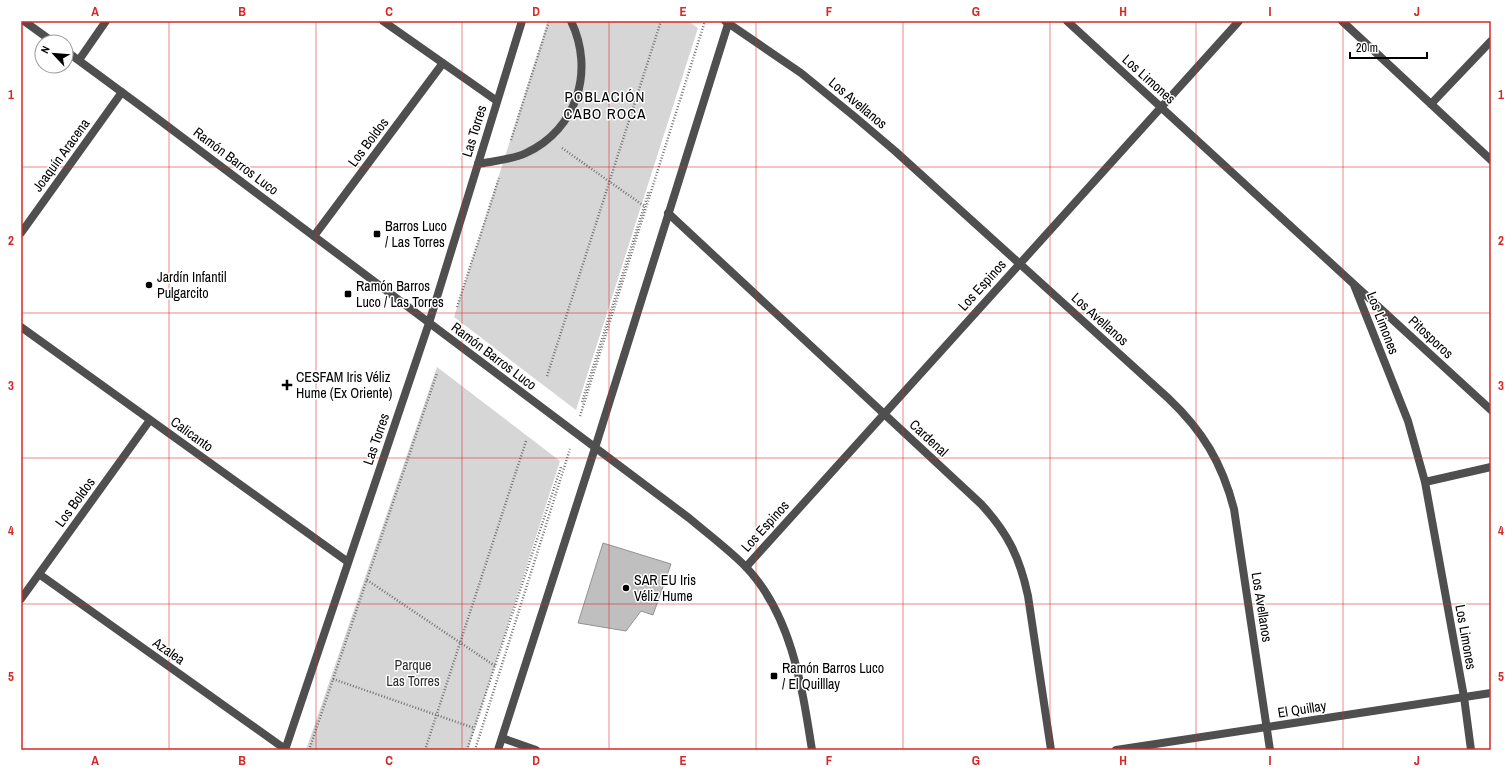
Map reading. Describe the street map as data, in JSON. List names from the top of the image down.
{
  "streets": {
    "street": [
      "Los Limones",
      "Los Avellanos",
      "Las Torres",
      "Los Boldos",
      "Joaquín Aracena",
      "Ramón Barros Luco",
      "Los Espinos",
      "Pitosporos",
      "Calicanto",
      "Cardenal",
      "Azalea",
      "El Quillay"
    ]
  },
  "crossings": [
    ["Los Limones", "Los Espinos"],
    ["Los Limones", "Pitosporos"],
    ["Los Limones", "El Quillay"],
    ["Los Avellanos", "Los Espinos"],
    ["Los Avellanos", "El Quillay"],
    ["Las Torres", "Ramón Barros Luco"],
    ["Las Torres", "Calicanto"],
    ["Las Torres", "Azalea"],
    ["Los Boldos", "Ramón Barros Luco"],
    ["Los Boldos", "Calicanto"],
    ["Los Boldos", "Azalea"],
    ["Joaquín Aracena", "Ramón Barros Luco"],
    ["Ramón Barros Luco", "Los Espinos"],
    ["Los Espinos", "Cardenal"]
  ],
  "districts": ["POBLACIÓN CABO ROCA"],
  "parks": ["Parque Las Torres"],
  "places": {
    "transit": ["Barros Luco / Las Torres", "Ramón Barros Luco / Las Torres", "Ramón Barros Luco / El Quilllay"],
    "other": ["Jardín Infantil Pulgarcito", "SAR EU Iris Véliz Hume"],
    "health": ["CESFAM Iris Véliz Hume (Ex Oriente)"]
  },
  "scale_bar": "20 m",
  "north": "top left",
  "grid": {
    "columns": [
      "A",
      "B",
      "C",
      "D",
      "E",
      "F",
      "G",
      "H",
      "I",
      "J"
    ],
    "rows": [
      "1",
      "2",
      "3",
      "4",
      "5"
    ]
  }
}
